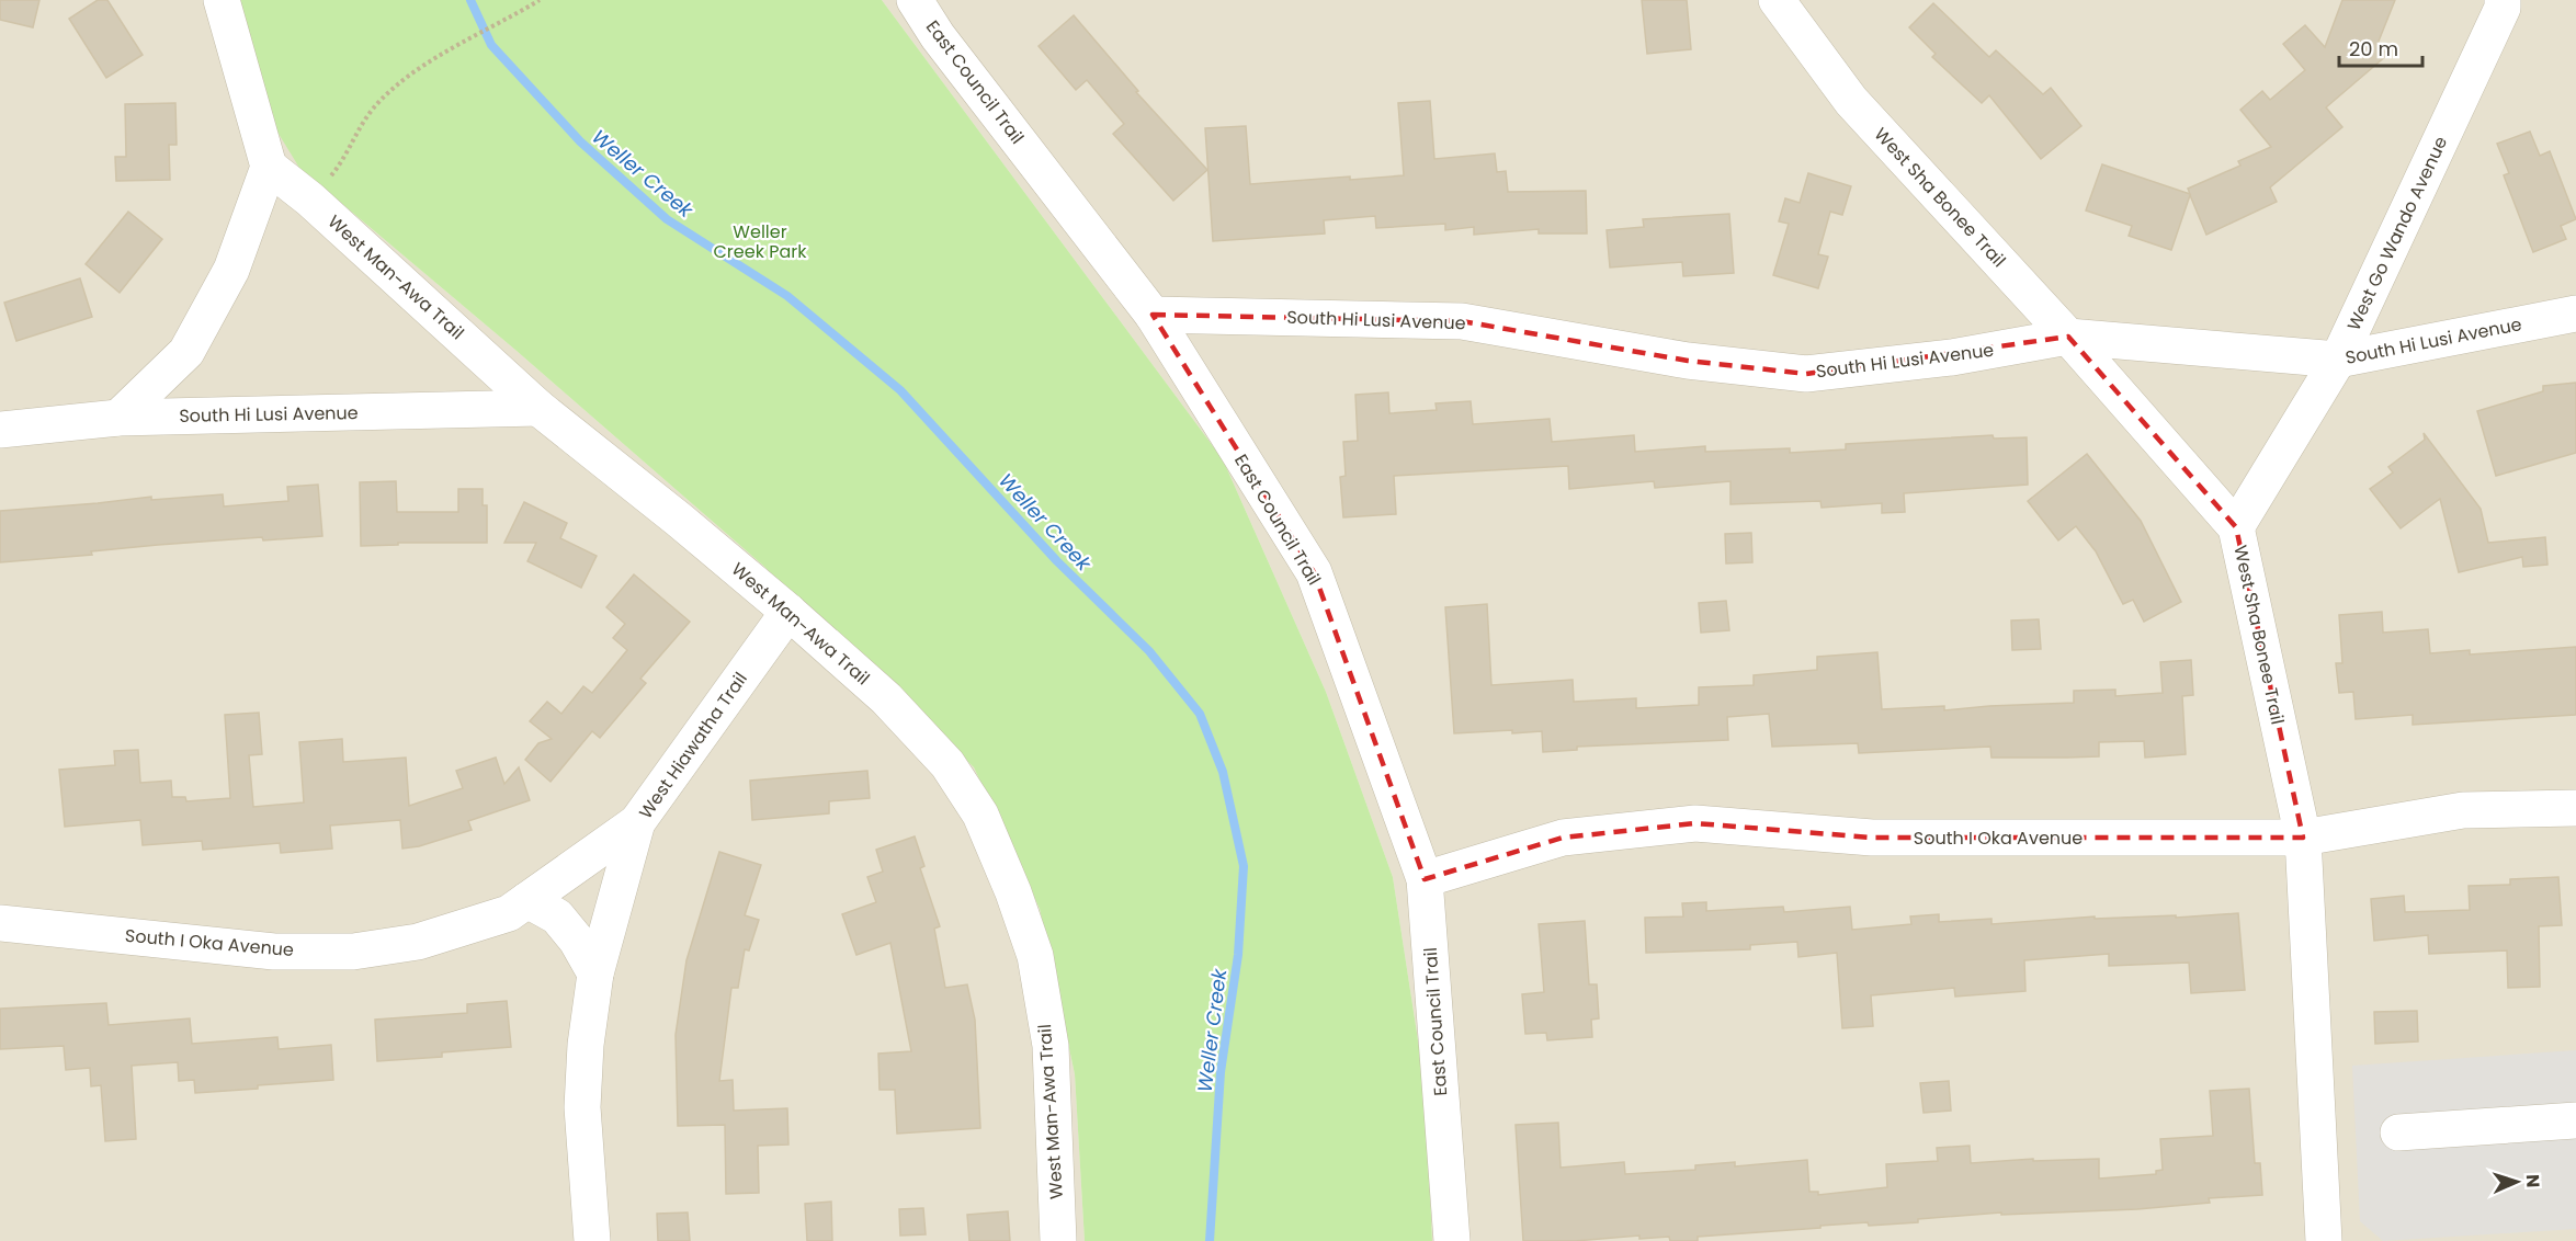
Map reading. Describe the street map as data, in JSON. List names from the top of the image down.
{
  "streets": {
    "street": [
      "East Council Trail",
      "West Sha Bonee Trail",
      "West Go Wando Avenue",
      "West Man-Awa Trail",
      "South Hi Lusi Avenue",
      "West Hiawatha Trail",
      "South I Oka Avenue"
    ]
  },
  "crossings": [
    ["East Council Trail", "South Hi Lusi Avenue"],
    ["East Council Trail", "South I Oka Avenue"],
    ["West Sha Bonee Trail", "West Go Wando Avenue"],
    ["West Sha Bonee Trail", "South Hi Lusi Avenue"],
    ["West Sha Bonee Trail", "South I Oka Avenue"],
    ["West Go Wando Avenue", "South Hi Lusi Avenue"],
    ["West Man-Awa Trail", "South Hi Lusi Avenue"],
    ["West Man-Awa Trail", "West Hiawatha Trail"],
    ["West Hiawatha Trail", "South I Oka Avenue"]
  ],
  "water": ["Weller Creek"],
  "parks": ["Weller Creek Park"],
  "scale_bar": "20 m",
  "north": "right"
}
